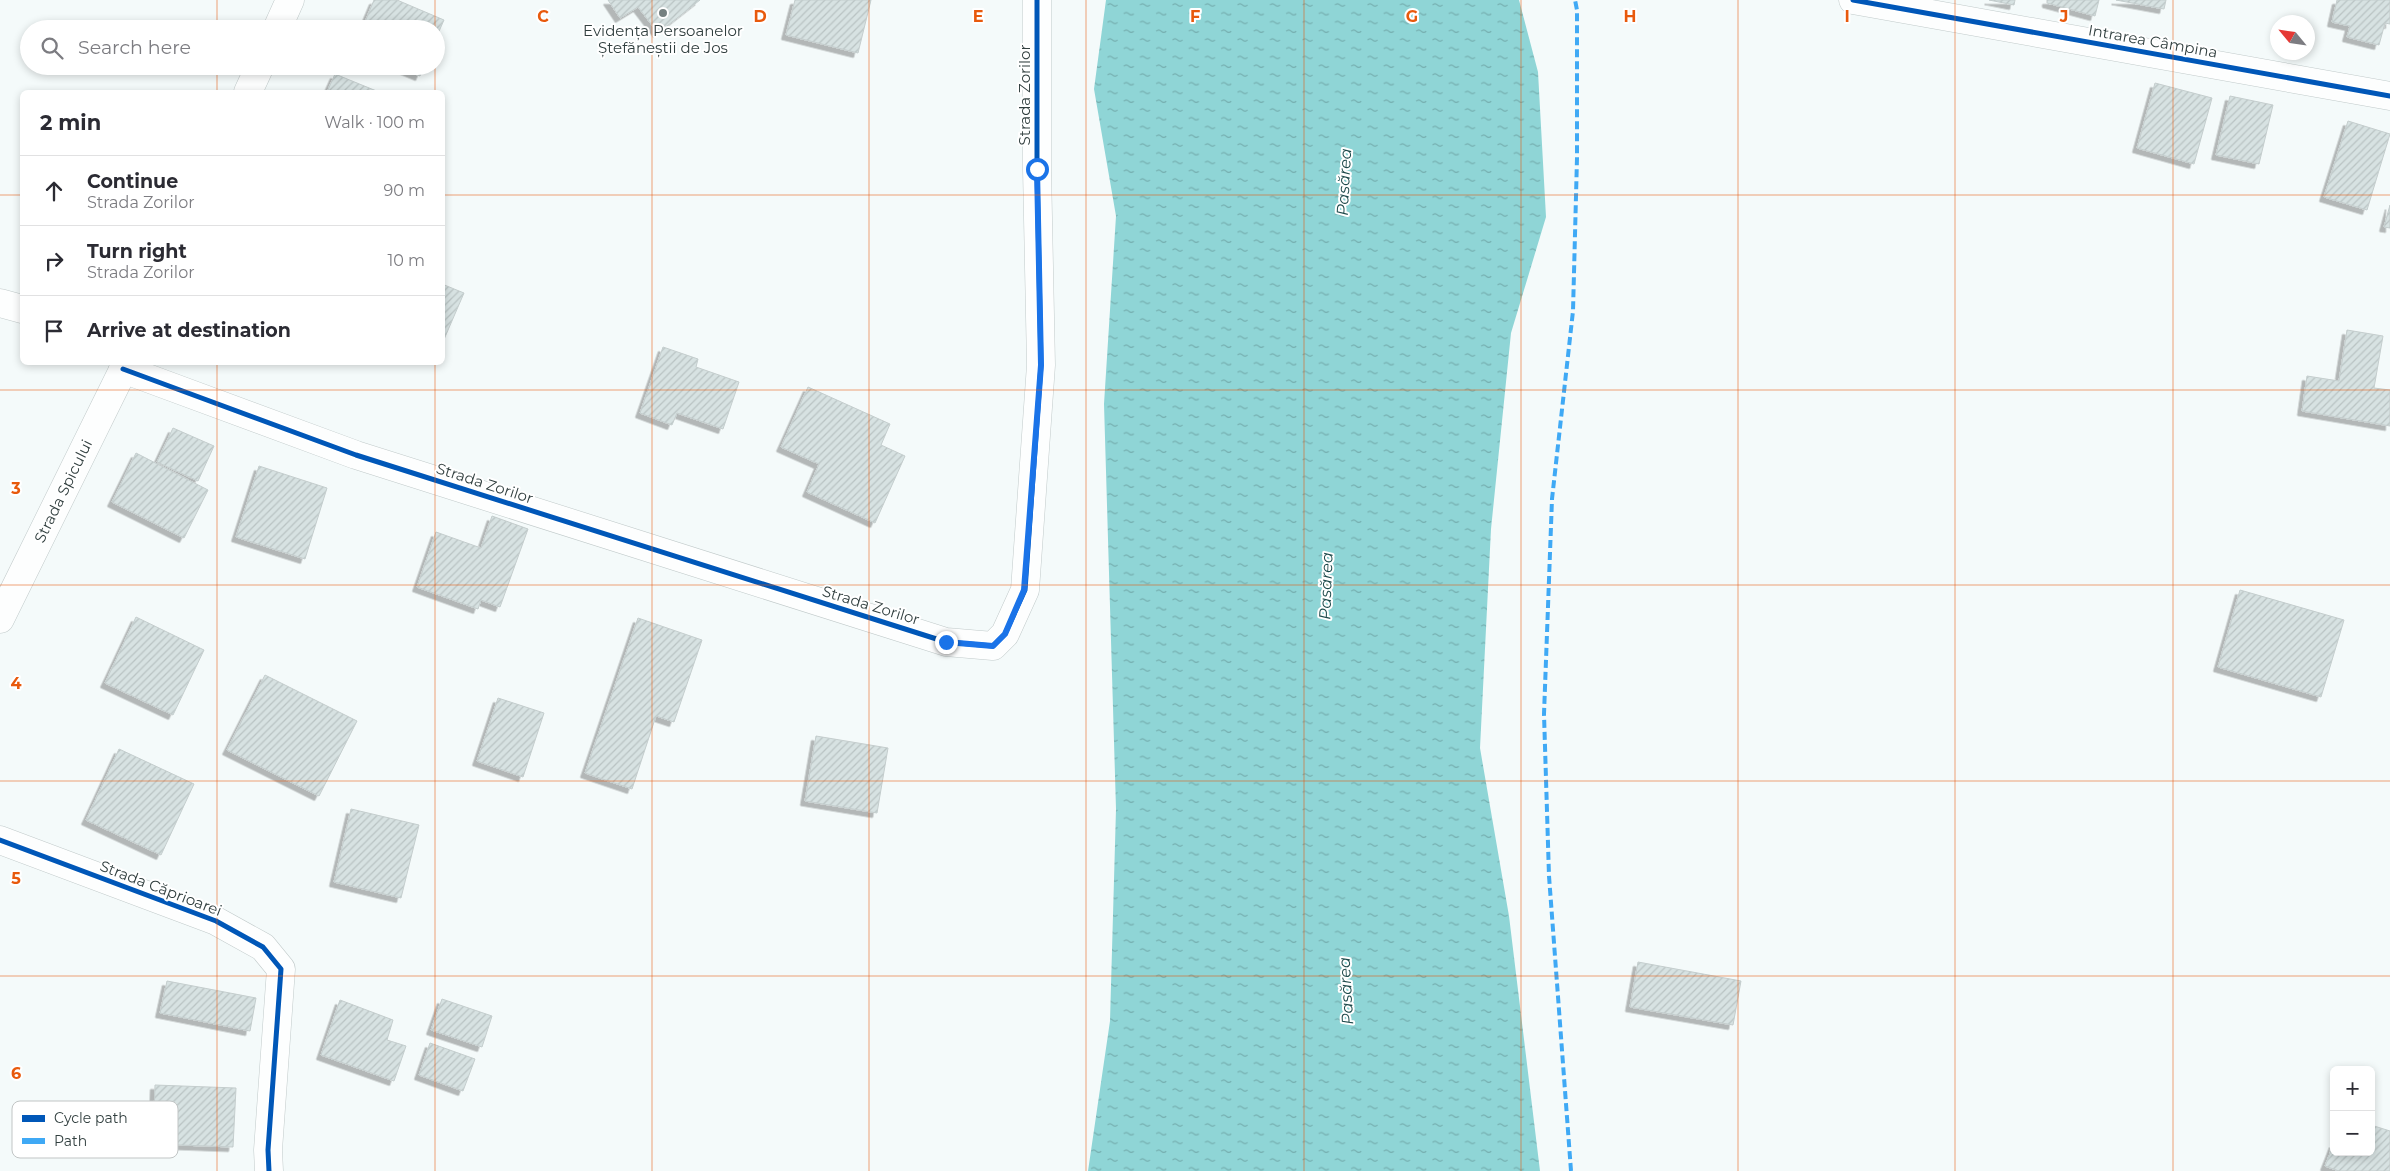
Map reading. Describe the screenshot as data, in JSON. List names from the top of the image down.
{
  "streets": {
    "street": [
      "Intrarea Câmpina",
      "Strada Zorilor",
      "Strada Spicului",
      "Strada Căprioarei"
    ]
  },
  "crossings": [
    ["Strada Zorilor", "Strada Spicului"]
  ],
  "water": ["Pasărea"],
  "places": ["Evidența Persoanelor Ștefăneștii de Jos"],
  "legend": ["Cycle path", "Path"],
  "north": "top left",
  "page": {
    "search": "Search here",
    "heading": ["2 min", "Walk · 100 m"],
    "list": [
      ["Continue", "Strada Zorilor", "90 m"],
      ["Turn right", "Strada Zorilor", "10 m"],
      "Arrive at destination"
    ],
    "map_buttons": ["+", "−"]
  },
  "grid": {
    "columns": [
      "C",
      "D",
      "E",
      "F",
      "G",
      "H",
      "I",
      "J"
    ],
    "rows": [
      "3",
      "4",
      "5",
      "6"
    ]
  }
}
